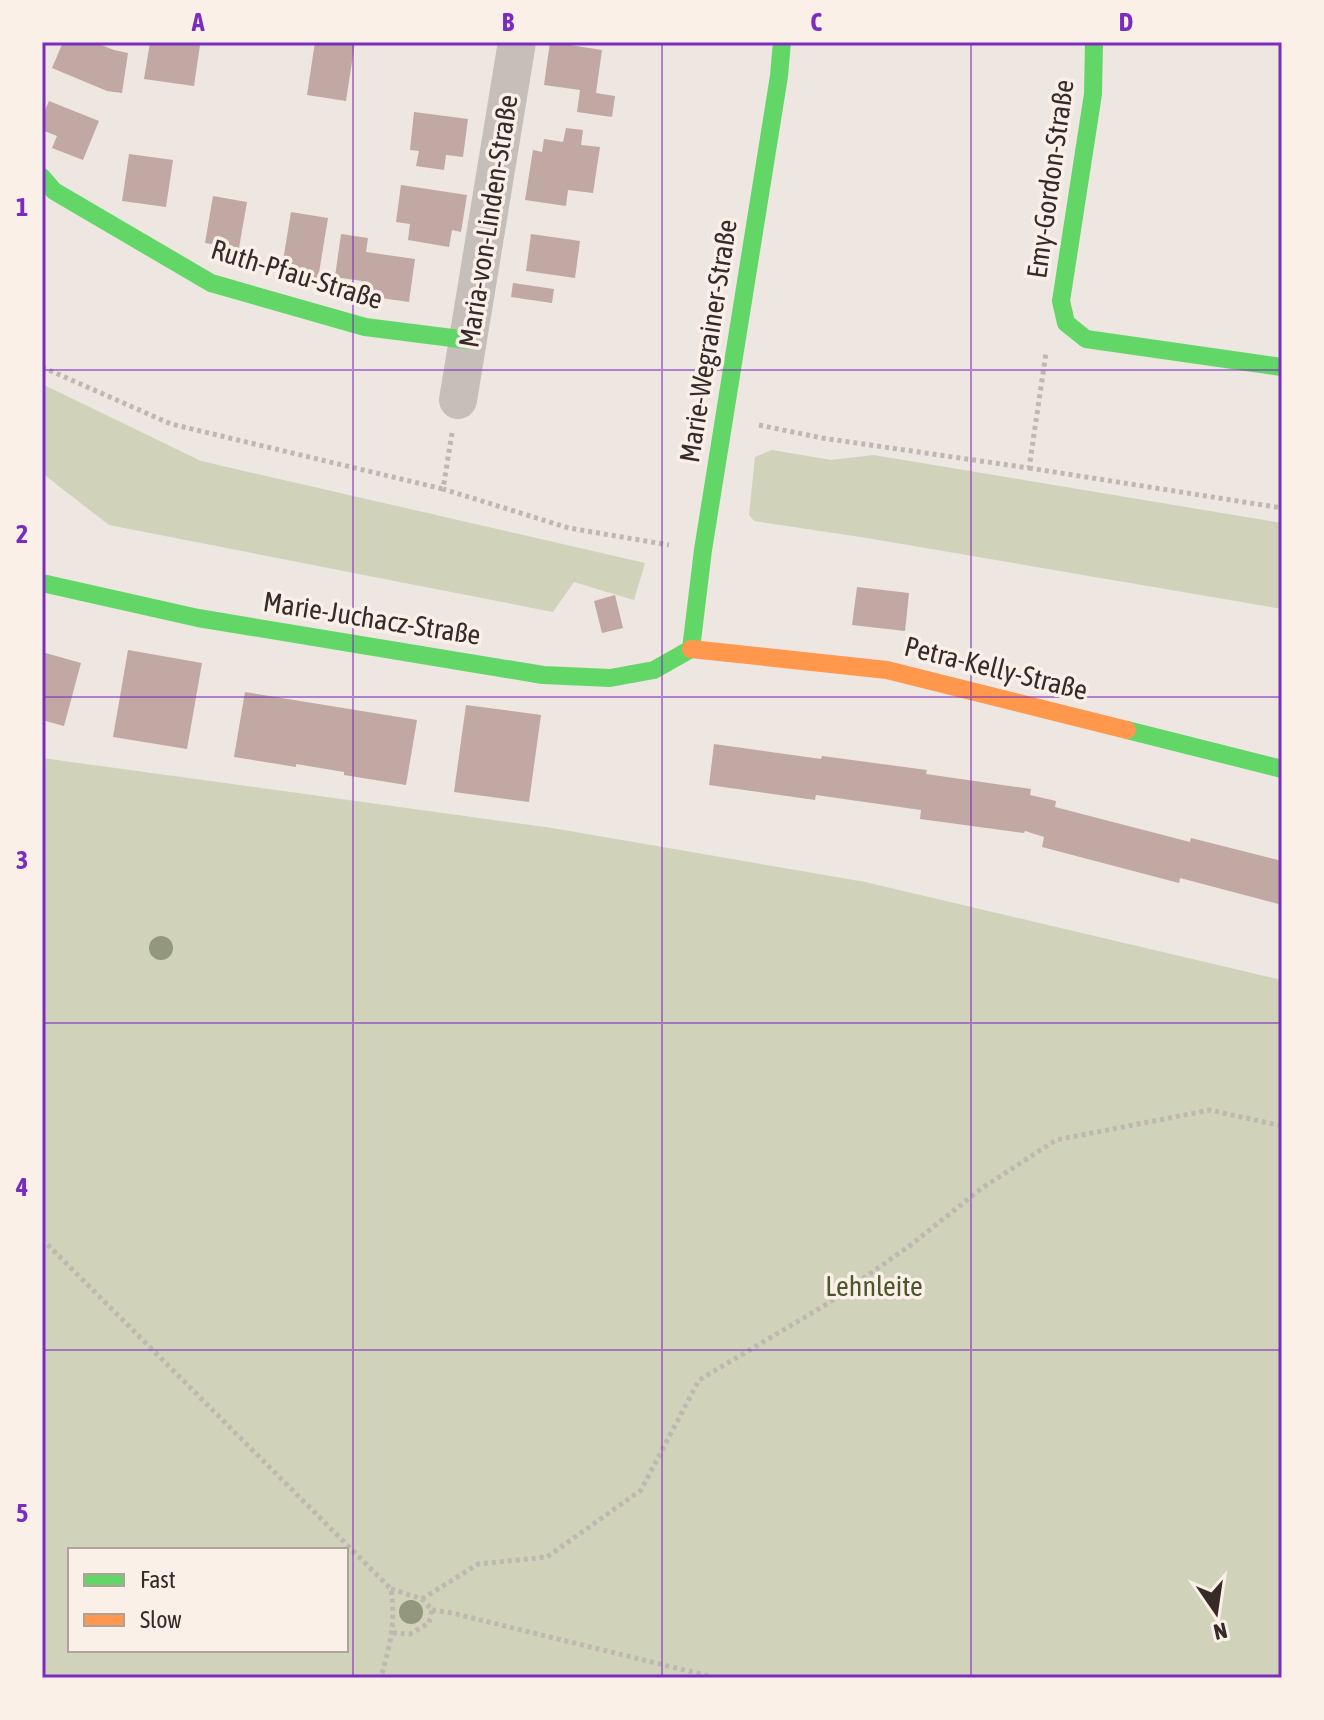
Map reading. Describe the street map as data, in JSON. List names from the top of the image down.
{
  "streets": {
    "street": [
      "Emy-Gordon-Straße",
      "Maria-von-Linden-Straße",
      "Ruth-Pfau-Straße",
      "Marie-Wegrainer-Straße",
      "Marie-Juchacz-Straße",
      "Petra-Kelly-Straße"
    ]
  },
  "crossings": [
    ["Maria-von-Linden-Straße", "Ruth-Pfau-Straße"],
    ["Marie-Wegrainer-Straße", "Marie-Juchacz-Straße"],
    ["Marie-Wegrainer-Straße", "Petra-Kelly-Straße"],
    ["Marie-Juchacz-Straße", "Petra-Kelly-Straße"]
  ],
  "parks": ["Lehnleite"],
  "legend": ["Fast", "Slow"],
  "north": "bottom",
  "grid": {
    "columns": [
      "A",
      "B",
      "C",
      "D"
    ],
    "rows": [
      "1",
      "2",
      "3",
      "4",
      "5"
    ]
  }
}
